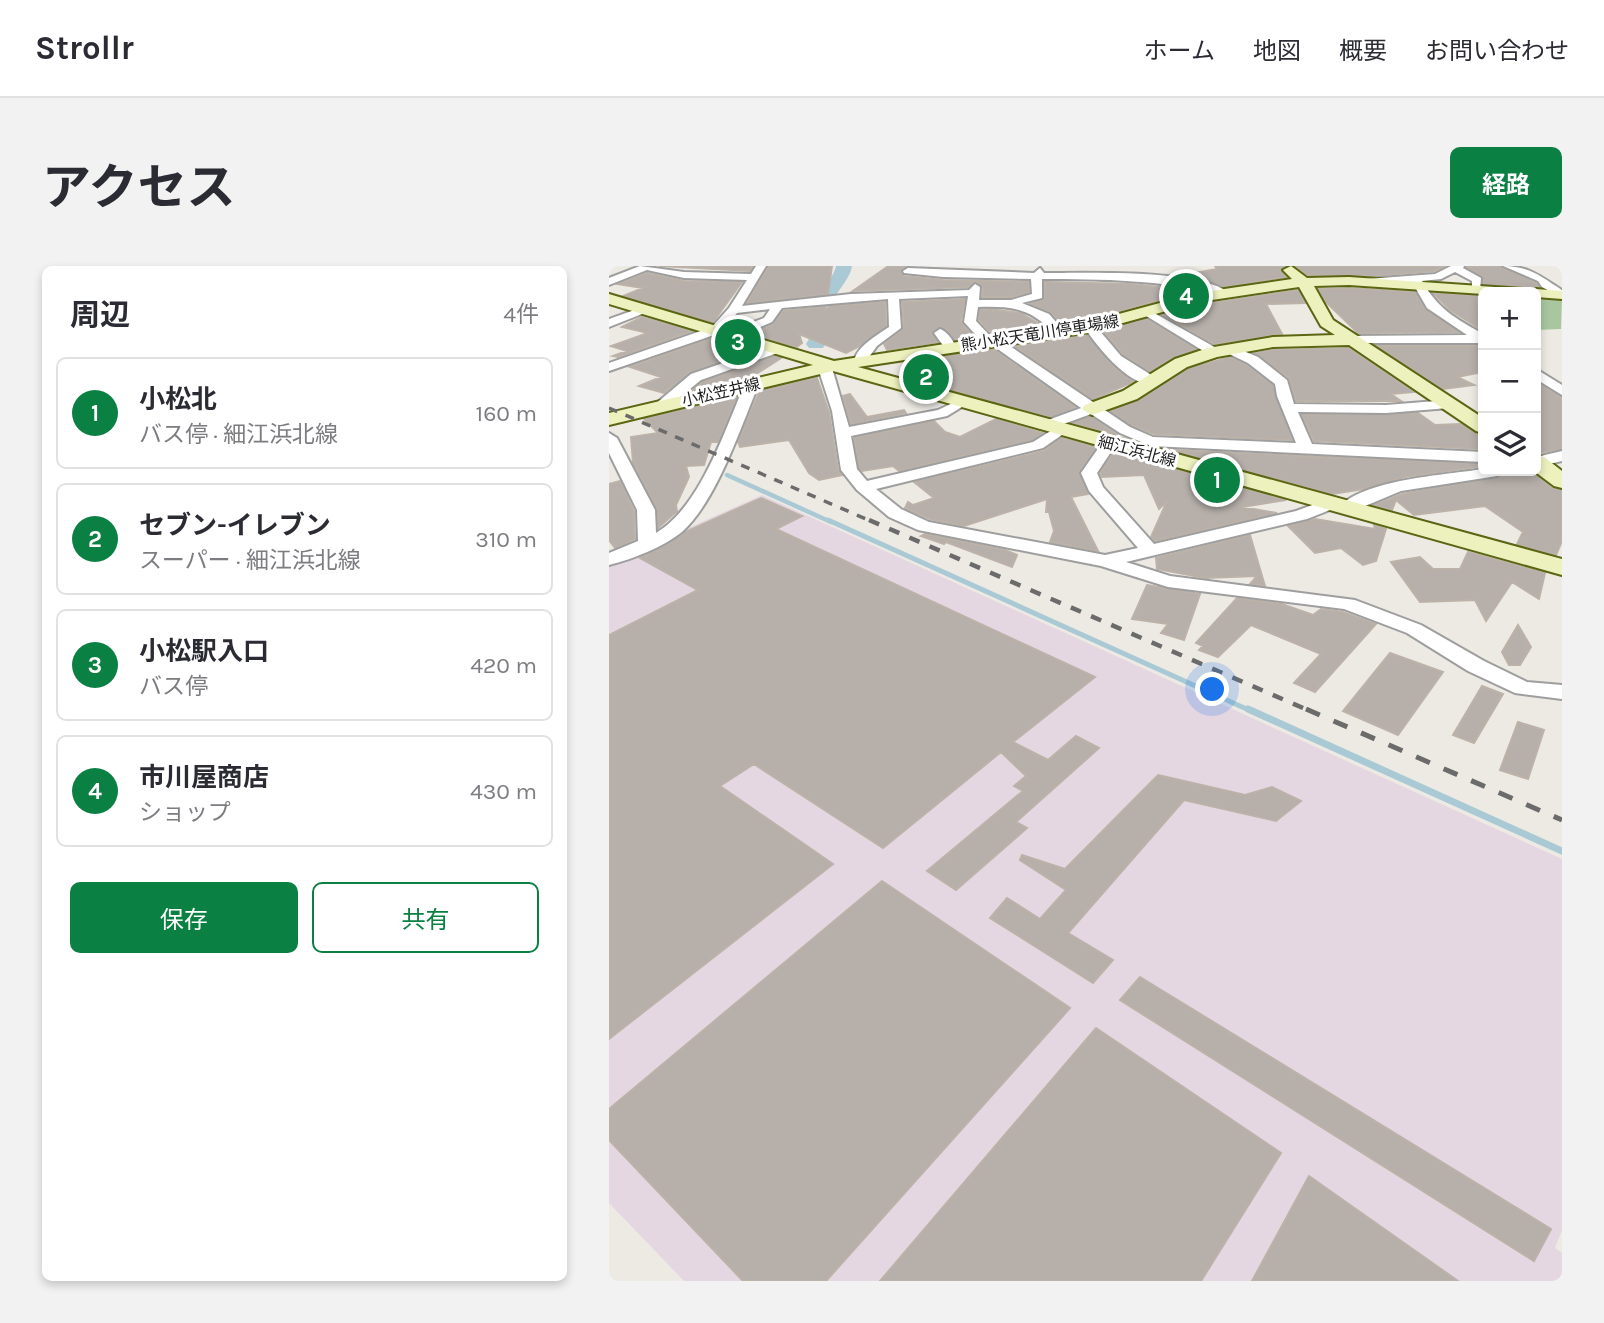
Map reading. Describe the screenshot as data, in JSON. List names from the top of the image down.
{
  "streets": {
    "main road": ["熊小松天竜川停車場線", "小松笠井線", "細江浜北線"]
  },
  "crossings": [
    ["熊小松天竜川停車場線", "小松笠井線"],
    ["熊小松天竜川停車場線", "細江浜北線"],
    ["小松笠井線", "細江浜北線"]
  ],
  "page": {
    "header": "Strollr",
    "nav": [
      "ホーム",
      "地図",
      "概要",
      "お問い合わせ"
    ],
    "title": "アクセス",
    "buttons": [
      "経路",
      ["保存", "共有"]
    ],
    "heading": ["周辺", "4件"],
    "pins": [
      "4",
      "3",
      "2",
      "1"
    ],
    "map_buttons": ["+", "−"],
    "list": [
      {
        "mark": "1",
        "name": "小松北",
        "note": "バス停 · 細江浜北線",
        "value": "160 m"
      },
      {
        "mark": "2",
        "name": "セブン-イレブン",
        "note": "スーパー · 細江浜北線",
        "value": "310 m"
      },
      {
        "mark": "3",
        "name": "小松駅入口",
        "note": "バス停",
        "value": "420 m"
      },
      {
        "mark": "4",
        "name": "市川屋商店",
        "note": "ショップ",
        "value": "430 m"
      }
    ]
  }
}
